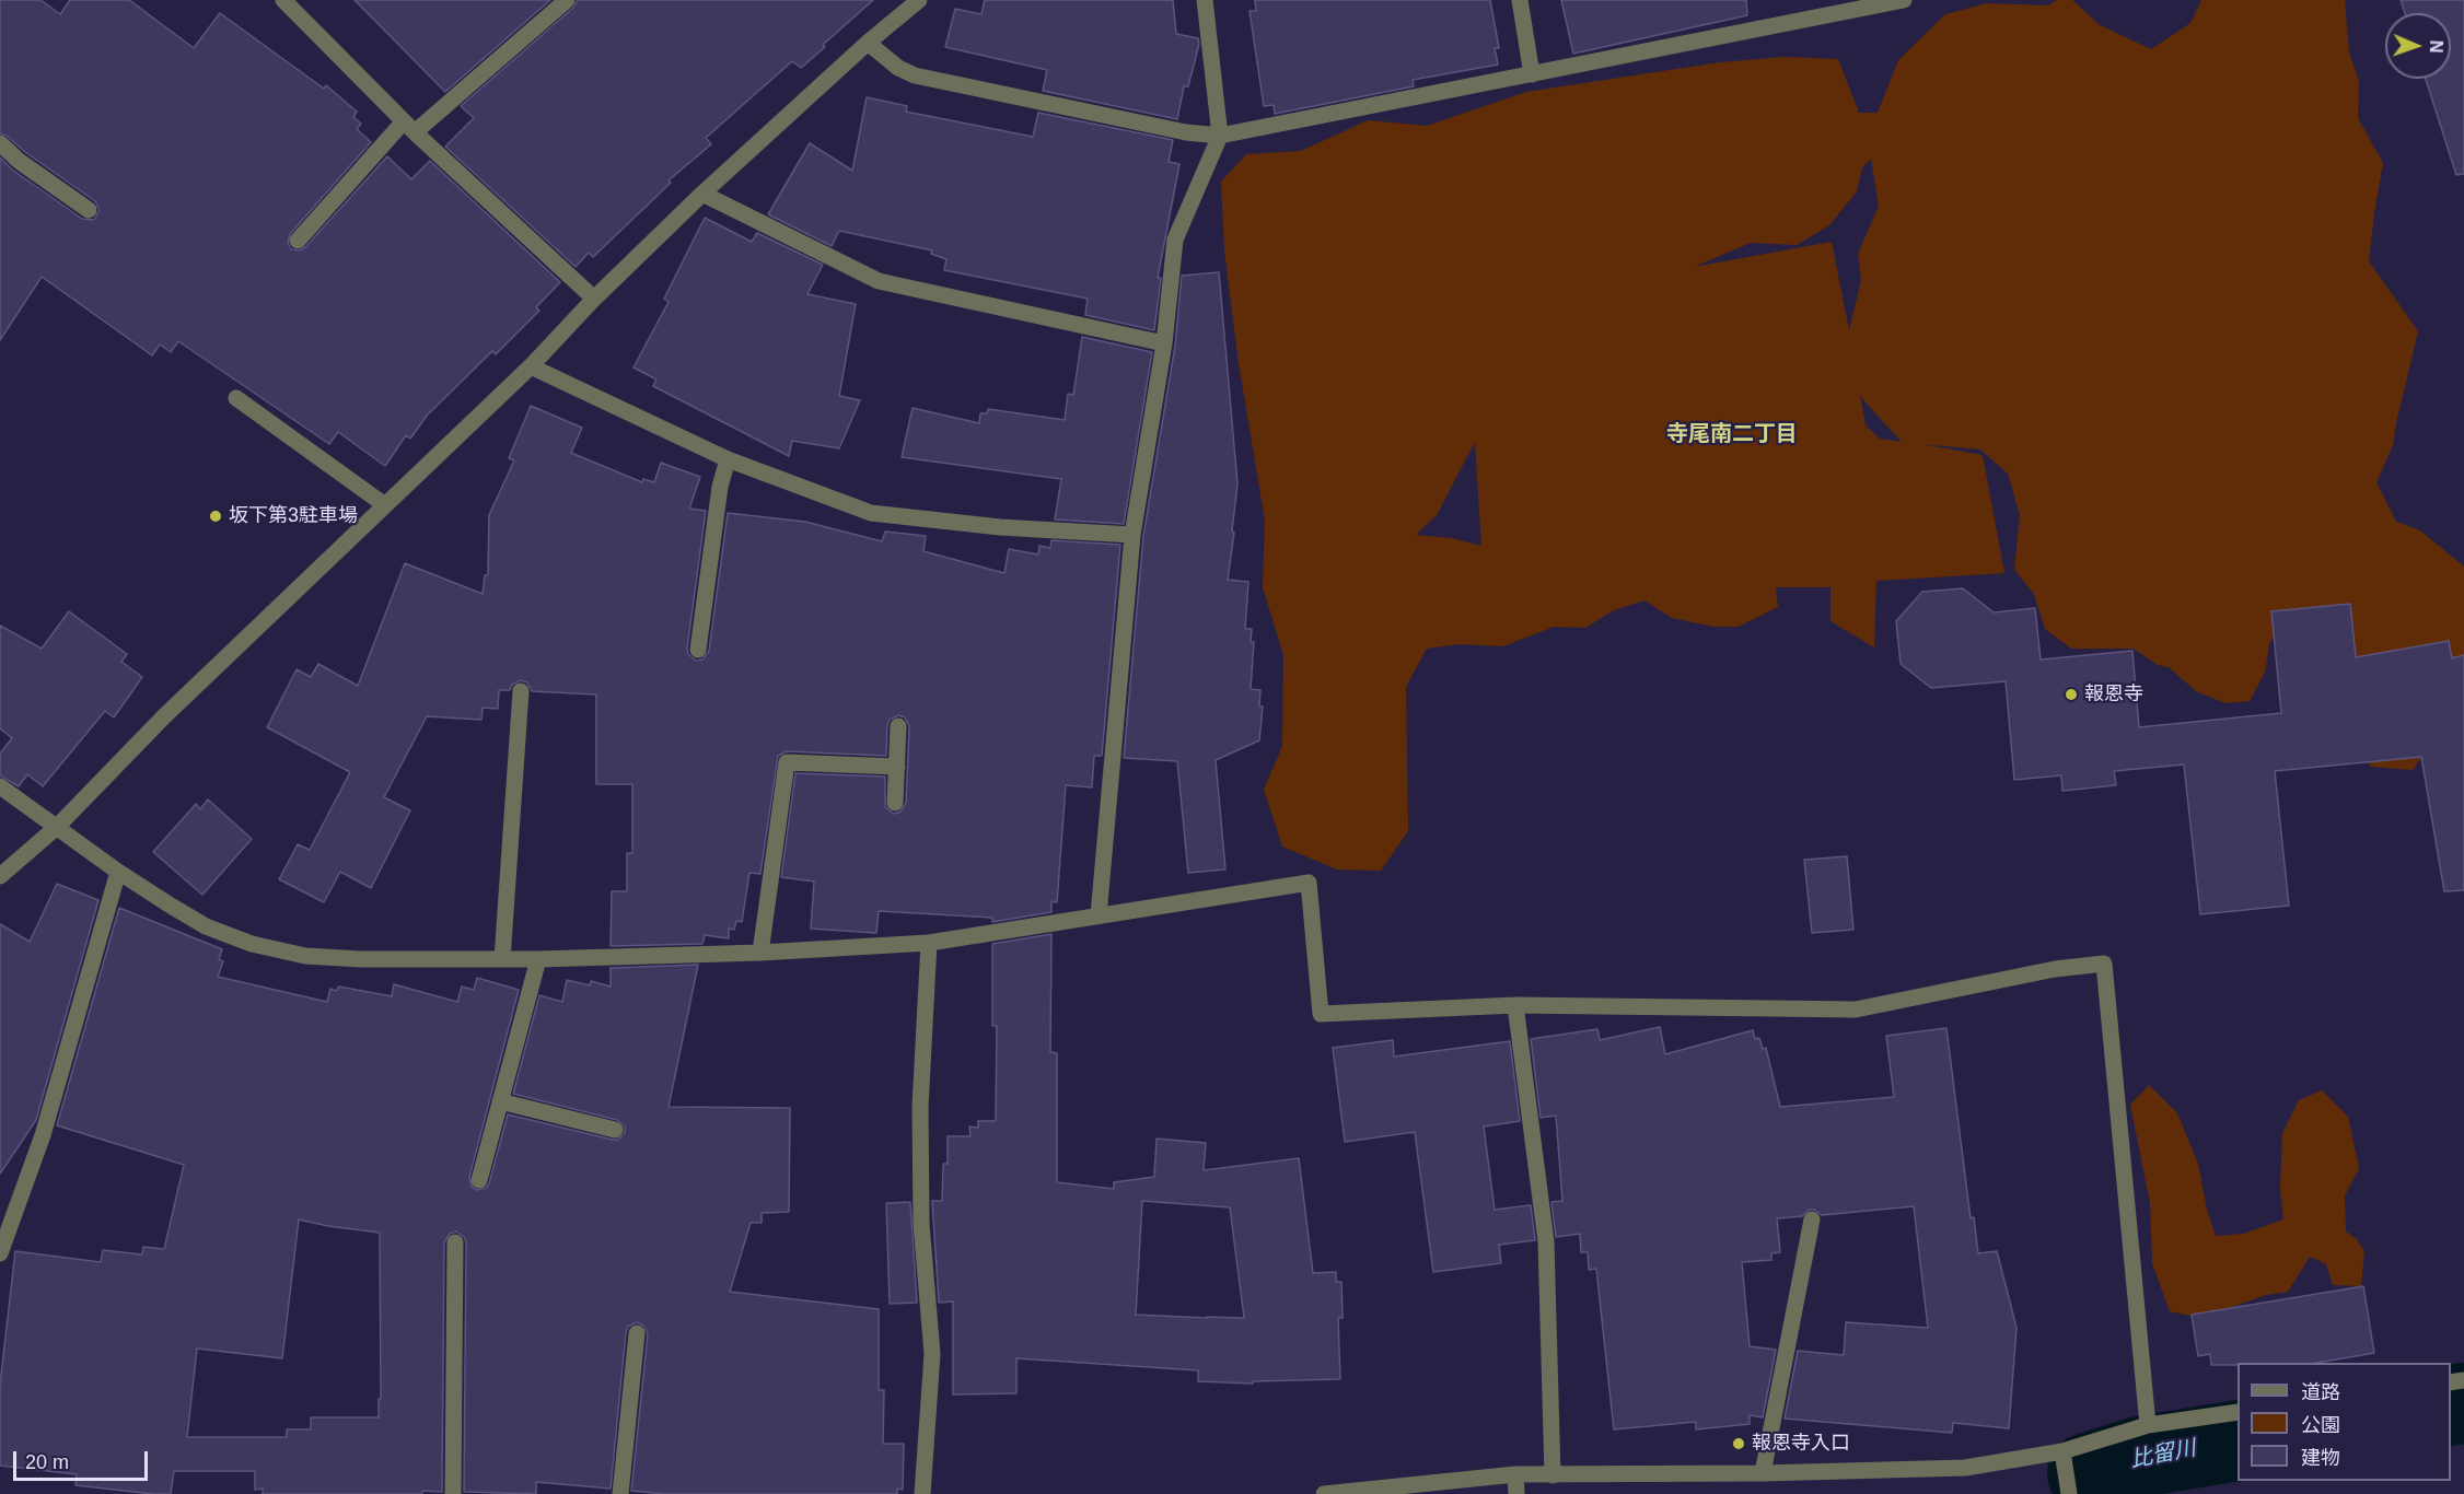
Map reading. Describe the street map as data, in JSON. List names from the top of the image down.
{
  "districts": ["寺尾南二丁目"],
  "water": ["比留川"],
  "places": ["坂下第3駐車場", "報恩寺", "報恩寺入口"],
  "legend": ["道路", "公園", "建物"],
  "scale_bar": "20 m",
  "north": "right"
}
